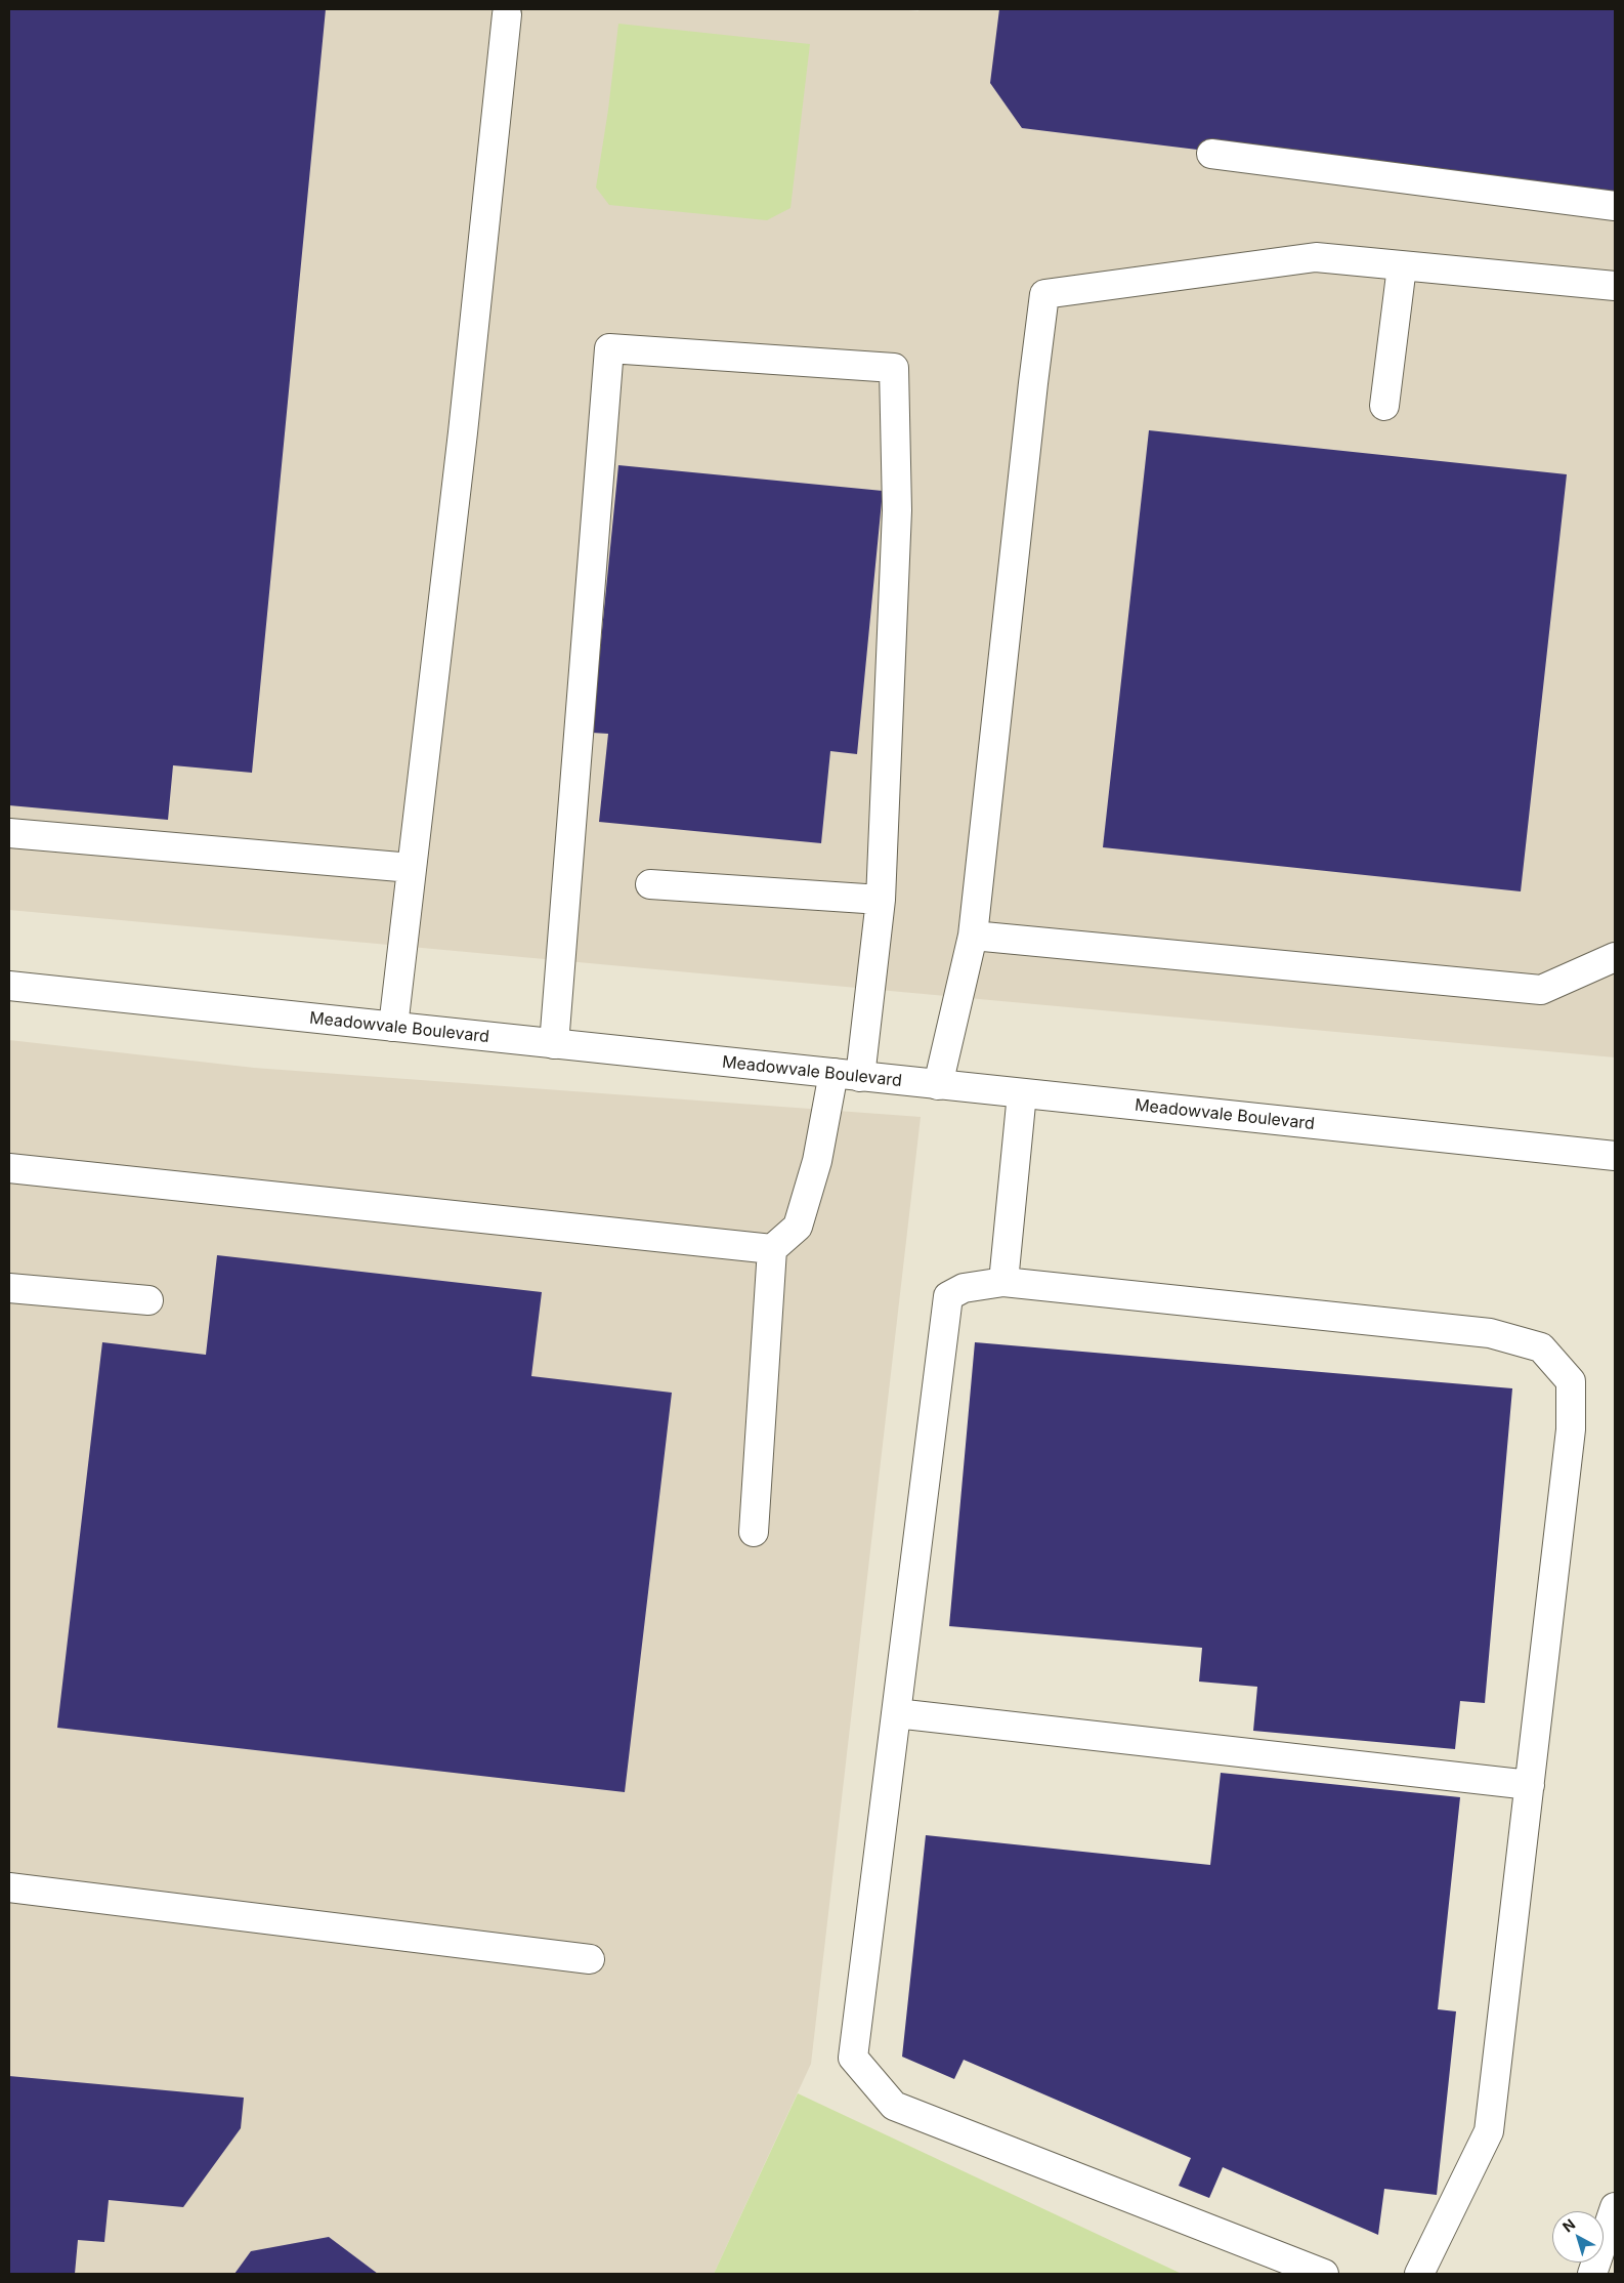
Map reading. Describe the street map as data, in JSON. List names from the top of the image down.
{
  "streets": {
    "main road": ["Meadowvale Boulevard"]
  },
  "north": "top left"
}
